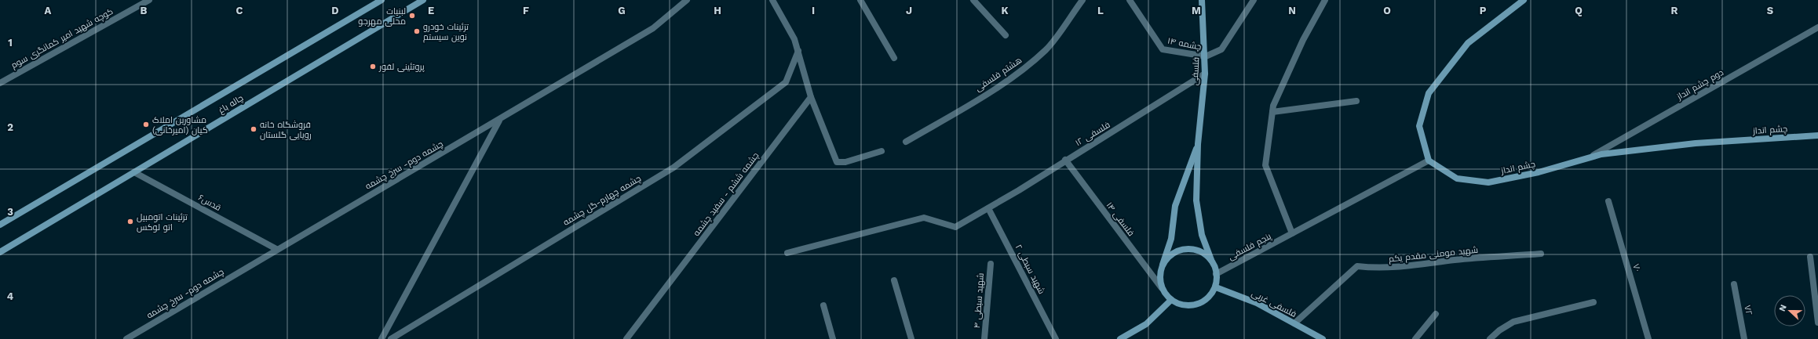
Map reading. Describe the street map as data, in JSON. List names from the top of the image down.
{
  "streets": {
    "street": [
      "کوچه شهید امیر کمانگری سوم",
      "۱۴ چشمه",
      "فلسفی",
      "هشتم فلسفی",
      "دوم چشم انداز",
      "چاله باغ",
      "چشم انداز",
      "۱۲ فلسفی",
      "چشمه دوم- سرخ چشمه",
      "چشمه ششم - سفید چشمه",
      "چشمه چهارم-گل چشمه",
      "قدس۶",
      "۱۴ فلسفی",
      "پنجم فلسفی",
      "شهید مومنی مقدم یکم",
      "۷۰",
      "۲ شهید سبطی",
      "۴ شهید سبطی",
      "فلسفی غربی",
      "۷۲"
    ]
  },
  "crossings": [
    ["۱۴ چشمه", "فلسفی"],
    ["فلسفی", "۱۲ فلسفی"],
    ["دوم چشم انداز", "چشم انداز"],
    ["چاله باغ", "قدس۶"],
    ["چشم انداز", "پنجم فلسفی"],
    ["۱۲ فلسفی", "۱۴ فلسفی"],
    ["۱۲ فلسفی", "۲ شهید سبطی"],
    ["چشمه دوم- سرخ چشمه", "قدس۶"],
    ["۱۴ فلسفی", "پنجم فلسفی"],
    ["۱۴ فلسفی", "فلسفی غربی"],
    ["پنجم فلسفی", "فلسفی غربی"],
    ["شهید مومنی مقدم یکم", "فلسفی غربی"]
  ],
  "places": [
    "لبنیات محلی مهرجو",
    "تزئینات خودرو نوین سیستم",
    "پروتئینی لفور",
    "مشاورین املاک کیان (امیرخانی)",
    "فروشگاه خانه رویایی گلستان",
    "تزئینات اتومبیل اتو لوکس"
  ],
  "north": "left",
  "grid": {
    "columns": [
      "A",
      "B",
      "C",
      "D",
      "E",
      "F",
      "G",
      "H",
      "I",
      "J",
      "K",
      "L",
      "M",
      "N",
      "O",
      "P",
      "Q",
      "R",
      "S"
    ],
    "rows": [
      "1",
      "2",
      "3",
      "4"
    ]
  }
}
